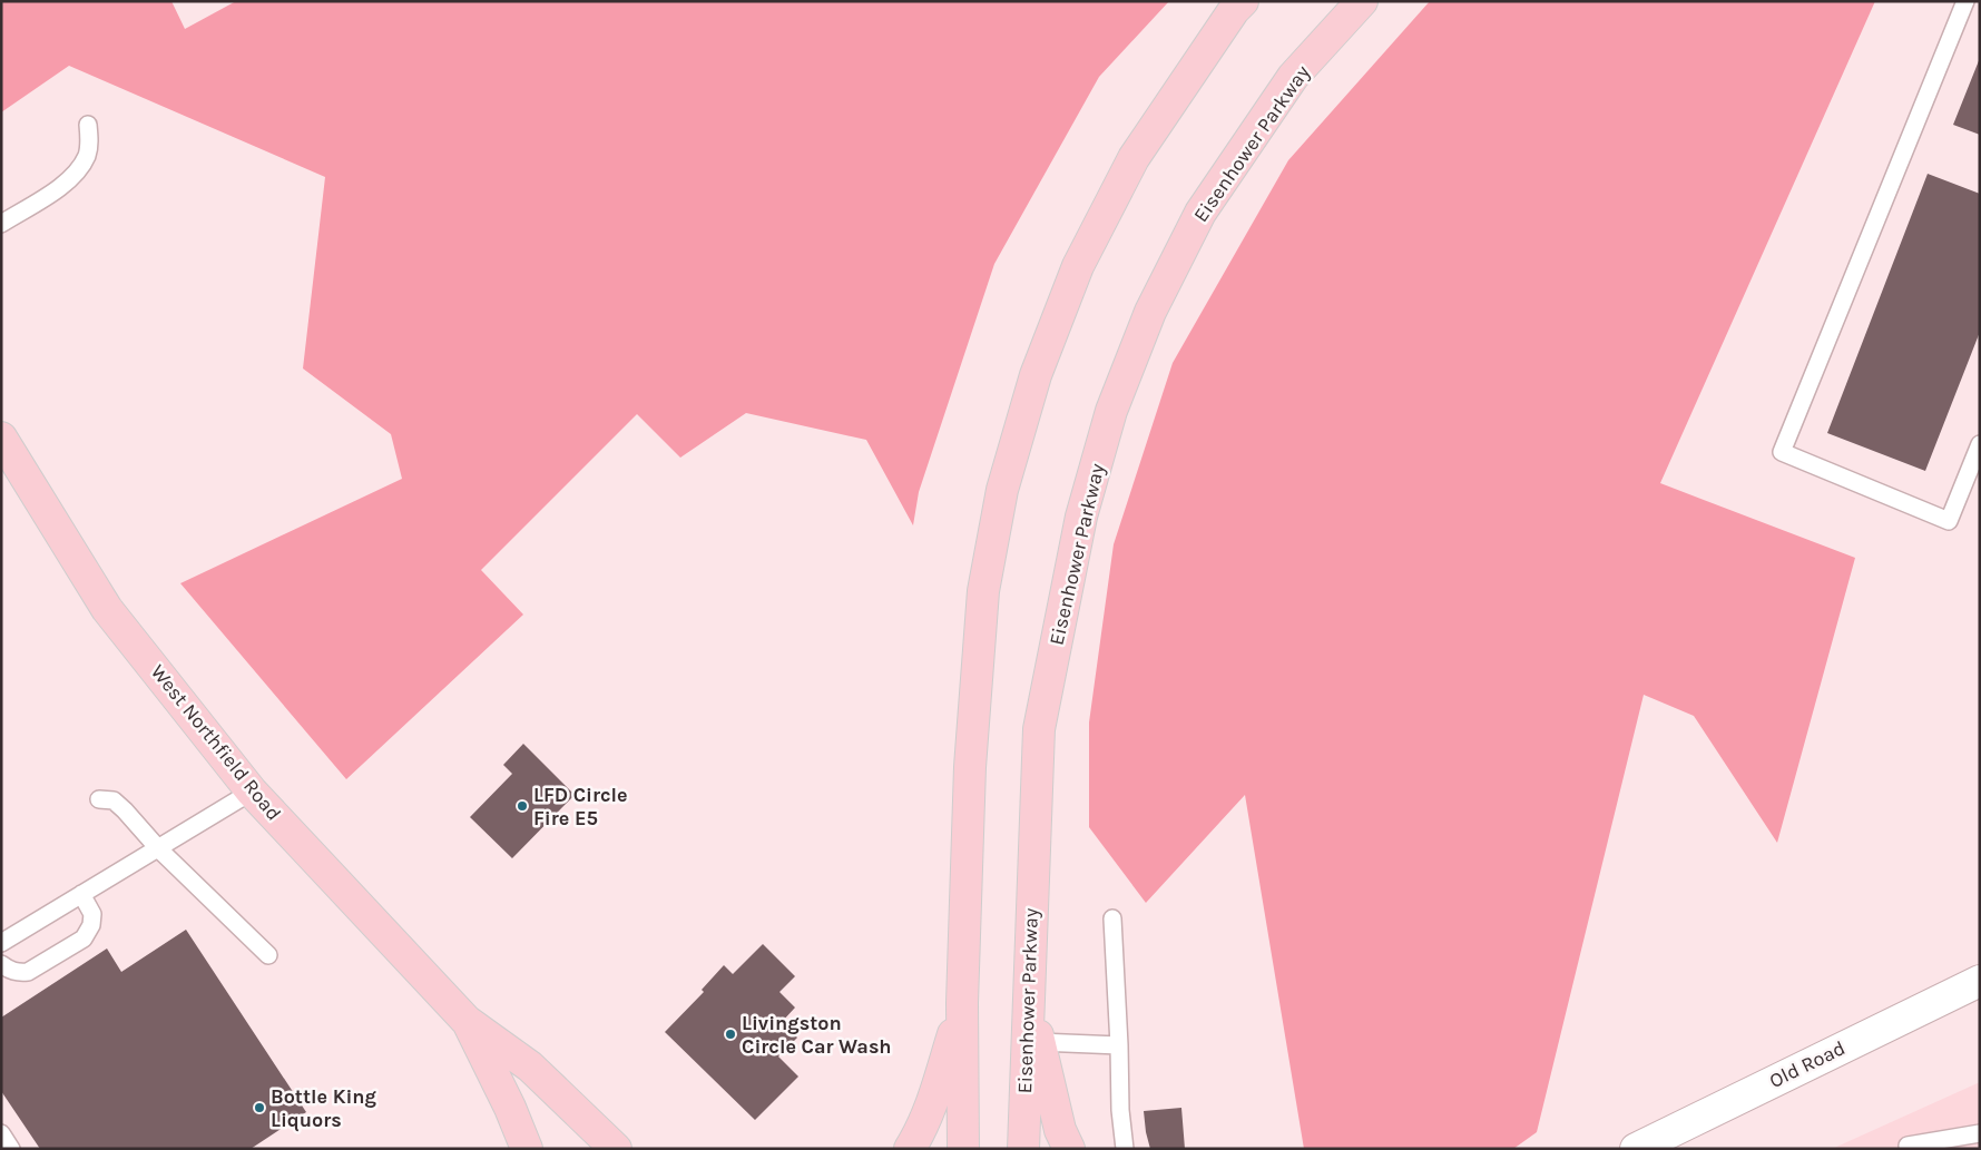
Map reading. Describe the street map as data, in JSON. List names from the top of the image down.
{
  "streets": {
    "main road": ["Eisenhower Parkway", "West Northfield Road"],
    "street": ["Old Road"]
  },
  "places": ["LFD Circle Fire E5", "Livingston Circle Car Wash", "Bottle King Liquors"]
}
